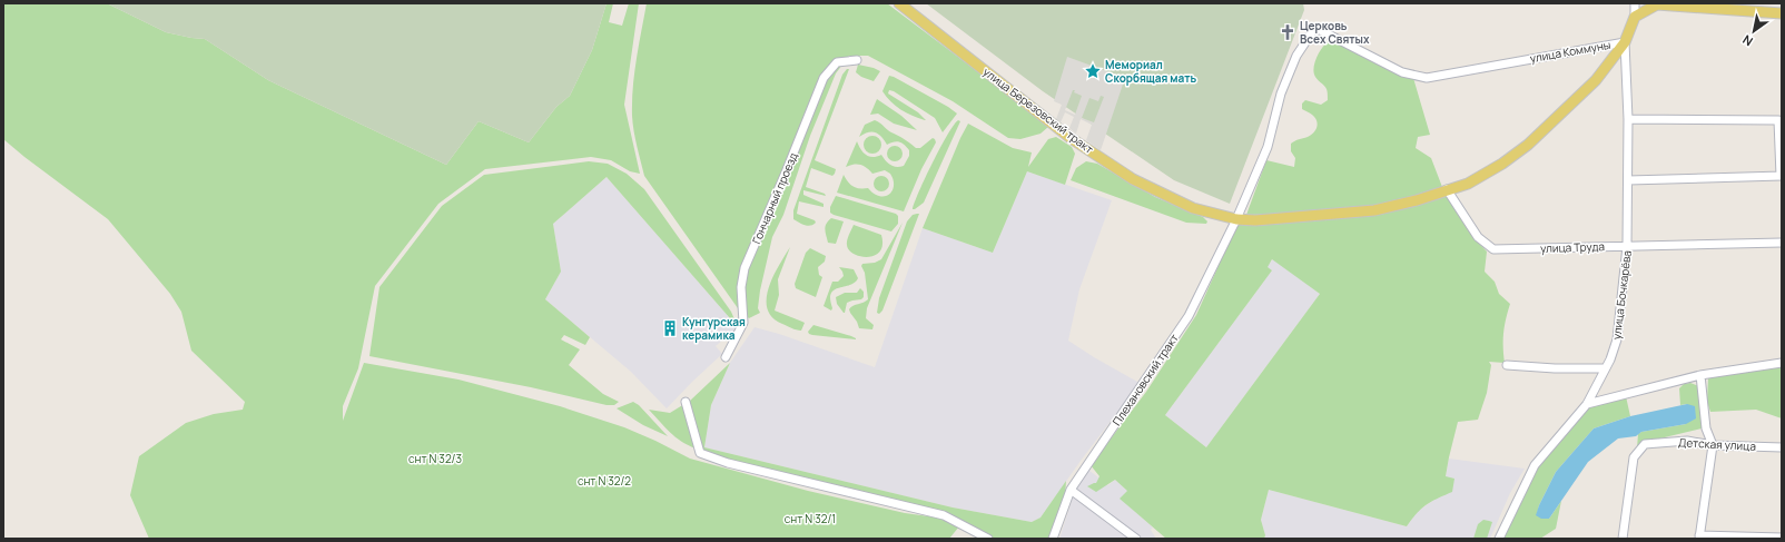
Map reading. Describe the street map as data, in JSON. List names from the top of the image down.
{
  "streets": {
    "main road": ["улица Коммуны", "улица Березовский тракт", "улица Бочкарёва"],
    "street": [
      "Гончарный проезд",
      "улица Труда",
      "Плехановский тракт",
      "Детская улица"
    ]
  },
  "crossings": [
    ["улица Коммуны", "улица Березовский тракт"],
    ["улица Коммуны", "улица Труда"],
    ["улица Коммуны", "улица Бочкарёва"],
    ["улица Коммуны", "Плехановский тракт"],
    ["улица Березовский тракт", "улица Труда"],
    ["улица Березовский тракт", "Плехановский тракт"],
    ["улица Труда", "улица Бочкарёва"]
  ],
  "parks": ["снт N 32/3", "снт N 32/2", "снт N 32/1"],
  "places": {
    "church": ["Церковь Всех Святых"],
    "place": ["Мемориал Скорбящая мать"],
    "building": ["Кунгурская керамика"]
  },
  "north": "bottom left"
}
